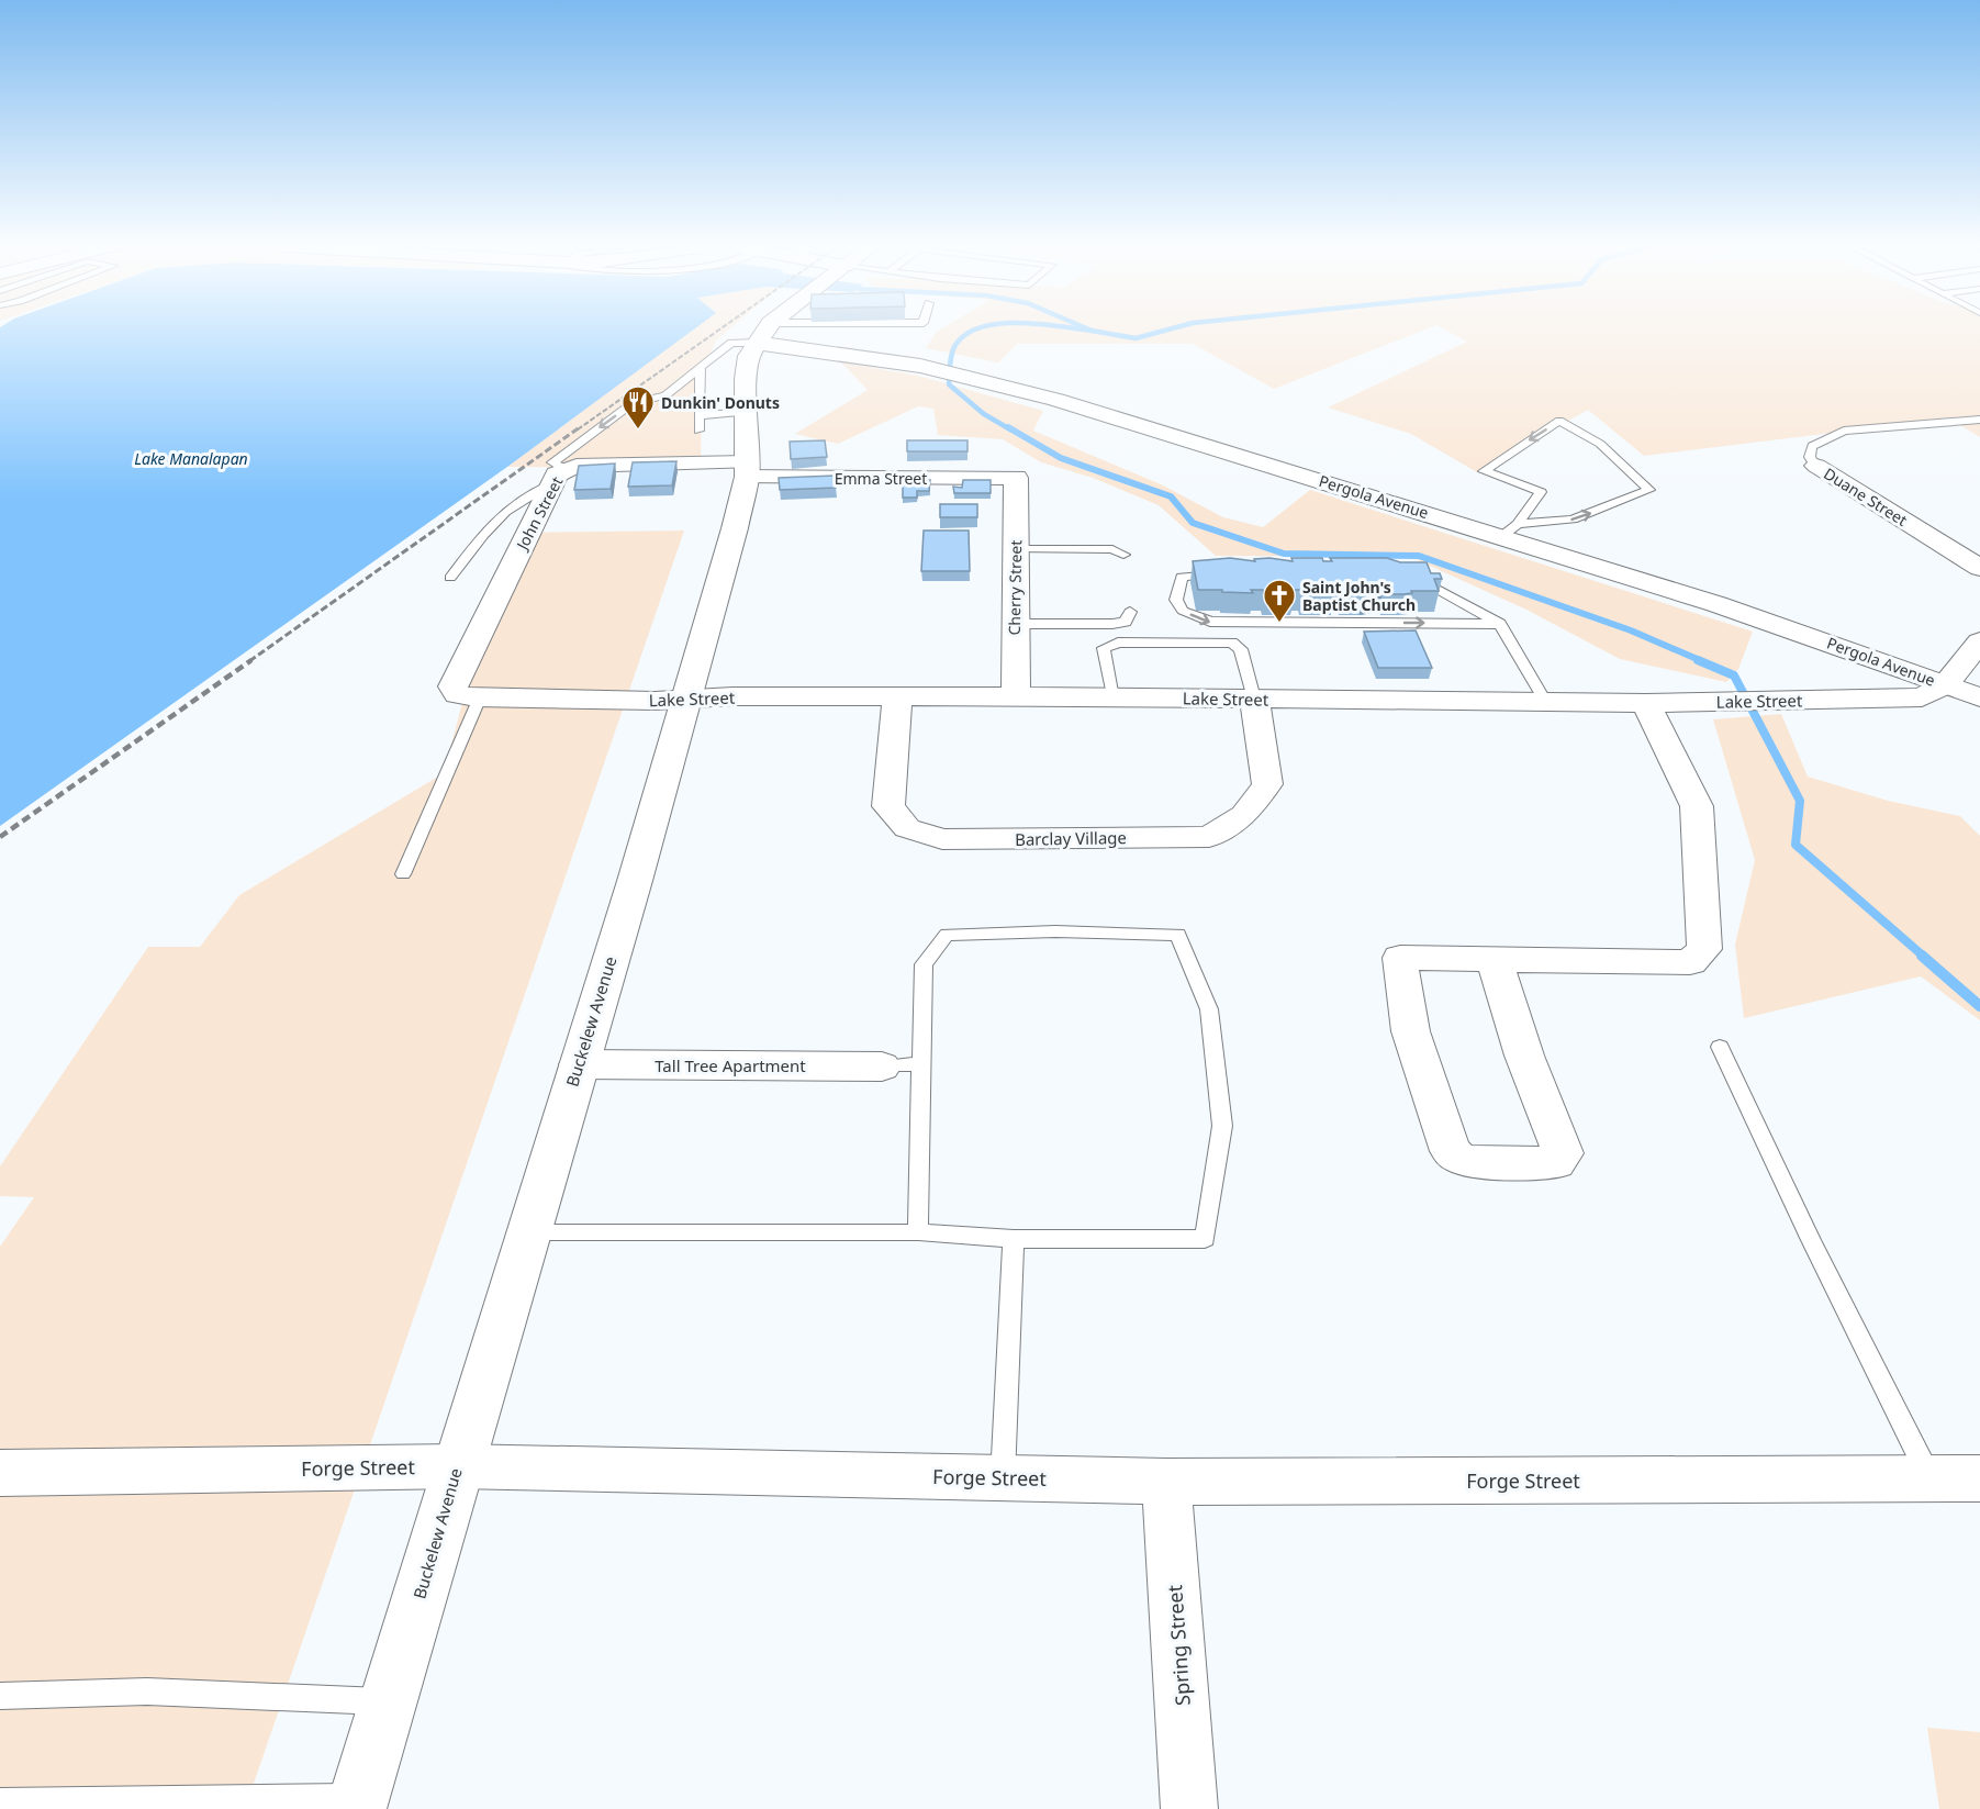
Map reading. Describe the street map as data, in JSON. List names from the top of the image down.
{
  "streets": {
    "main road": ["Pergola Avenue", "Buckelew Avenue"],
    "street": [
      "Emma Street",
      "Duane Street",
      "John Street",
      "Cherry Street",
      "Lake Street",
      "Barclay Village",
      "Tall Tree Apartment",
      "Forge Street",
      "Spring Street"
    ]
  },
  "crossings": [
    ["Emma Street", "John Street"],
    ["Emma Street", "Cherry Street"],
    ["Emma Street", "Buckelew Avenue"],
    ["Pergola Avenue", "Lake Street"],
    ["Pergola Avenue", "Buckelew Avenue"],
    ["John Street", "Lake Street"],
    ["John Street", "Buckelew Avenue"],
    ["Cherry Street", "Lake Street"],
    ["Lake Street", "Barclay Village"],
    ["Lake Street", "Buckelew Avenue"],
    ["Buckelew Avenue", "Tall Tree Apartment"],
    ["Buckelew Avenue", "Forge Street"],
    ["Forge Street", "Spring Street"]
  ],
  "water": ["Lake Manalapan"],
  "places": {
    "restaurant": ["Dunkin' Donuts"],
    "church": ["Saint John's Baptist Church"]
  }
}
